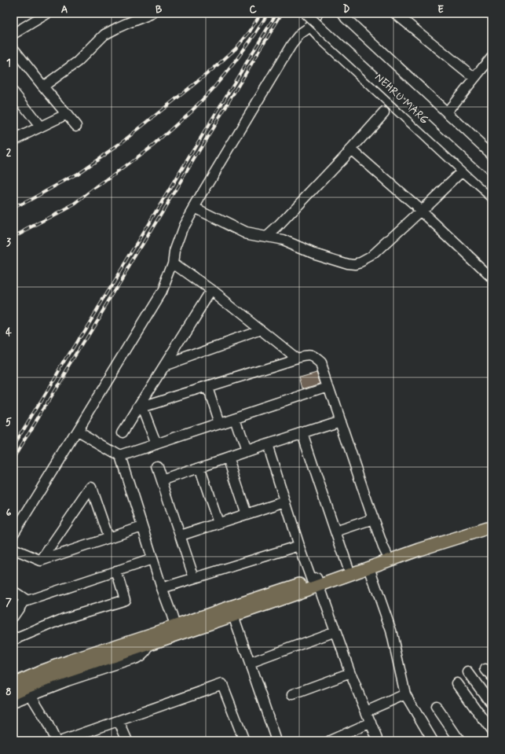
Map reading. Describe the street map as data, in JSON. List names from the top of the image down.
{
  "streets": {
    "street": ["NEHRU MARG"]
  },
  "grid": {
    "columns": [
      "A",
      "B",
      "C",
      "D",
      "E"
    ],
    "rows": [
      "1",
      "2",
      "3",
      "4",
      "5",
      "6",
      "7",
      "8"
    ]
  }
}
